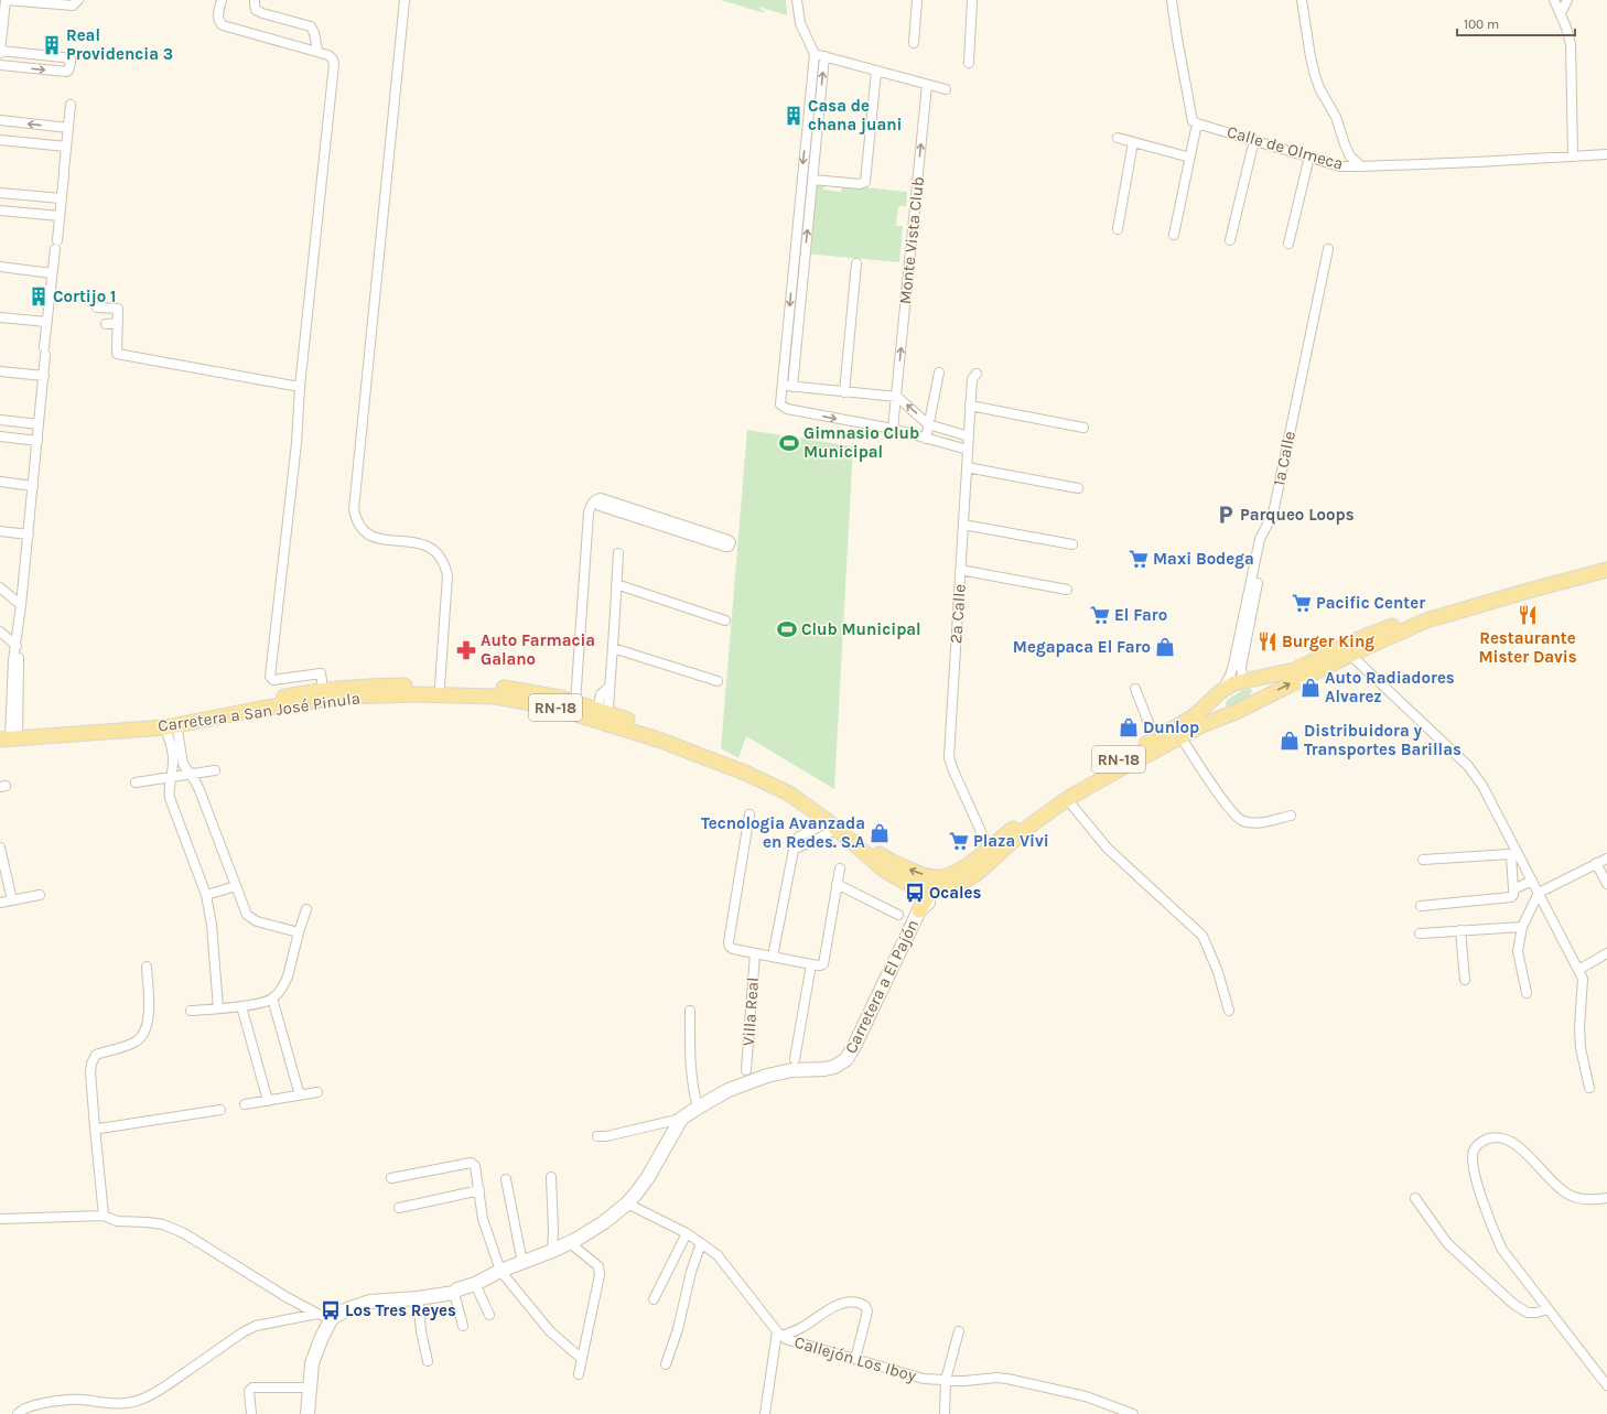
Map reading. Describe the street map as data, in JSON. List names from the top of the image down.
{
  "streets": {
    "main road": ["RN-18", "Carretera a San José Pinula"],
    "street": [
      "Calle de Olmeca",
      "Monte Vista Club",
      "1a Calle",
      "2a Calle",
      "Carretera a El Pajón",
      "Villa Real",
      "Callejón Los Iboy"
    ]
  },
  "crossings": [
    ["1a Calle", "Carretera a San José Pinula"],
    ["2a Calle", "Carretera a San José Pinula"],
    ["Carretera a San José Pinula", "Carretera a El Pajón"],
    ["Carretera a San José Pinula", "Villa Real"],
    ["Carretera a El Pajón", "Callejón Los Iboy"]
  ],
  "places": {
    "building": ["Real Providencia 3", "Casa de chana juani", "Cortijo 1"],
    "sports": ["Gimnasio Club Municipal", "Club Municipal"],
    "parking": ["Parqueo Loops"],
    "supermarket": [
      "Maxi Bodega",
      "Pacific Center",
      "El Faro",
      "Plaza Vivi"
    ],
    "restaurant": ["Restaurante Mister Davis", "Burger King"],
    "shop": [
      "Megapaca El Faro",
      "Auto Radiadores Alvarez",
      "Dunlop",
      "Distribuidora y Transportes Barillas",
      "Tecnologia Avanzada en Redes. S.A"
    ],
    "pharmacy": ["Auto Farmacia Galano"],
    "bus stop": ["Ocales", "Los Tres Reyes"]
  },
  "scale_bar": "100 m"
}
